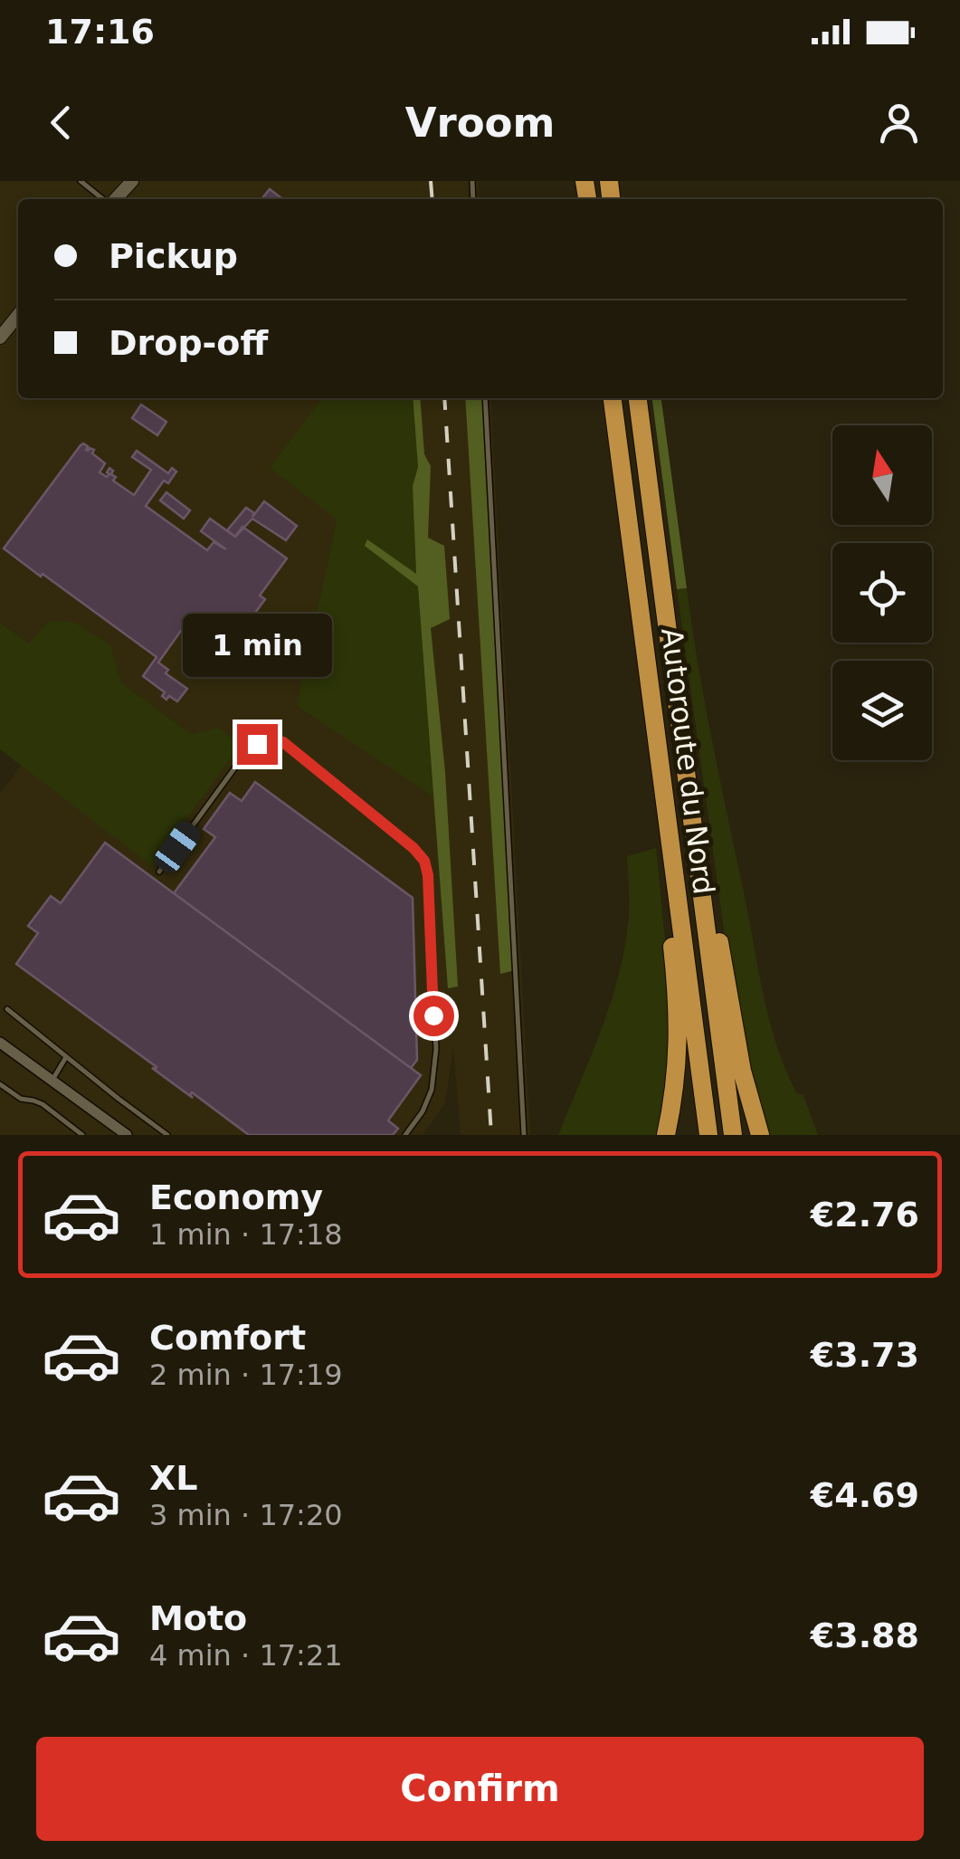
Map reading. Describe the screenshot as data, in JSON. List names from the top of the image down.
{
  "streets": {
    "highway": ["Autoroute du Nord"]
  },
  "north": "top",
  "page": {
    "status": "17:16",
    "header": "Vroom",
    "banner": ["Pickup", "Drop-off"],
    "bubble": "1 min",
    "list": [
      {
        "name": "Economy",
        "note": "1 min · 17:18",
        "value": "€2.76"
      },
      {
        "name": "Comfort",
        "note": "2 min · 17:19",
        "value": "€3.73"
      },
      {
        "name": "XL",
        "note": "3 min · 17:20",
        "value": "€4.69"
      },
      {
        "name": "Moto",
        "note": "4 min · 17:21",
        "value": "€3.88"
      }
    ],
    "buttons": "Confirm"
  }
}
